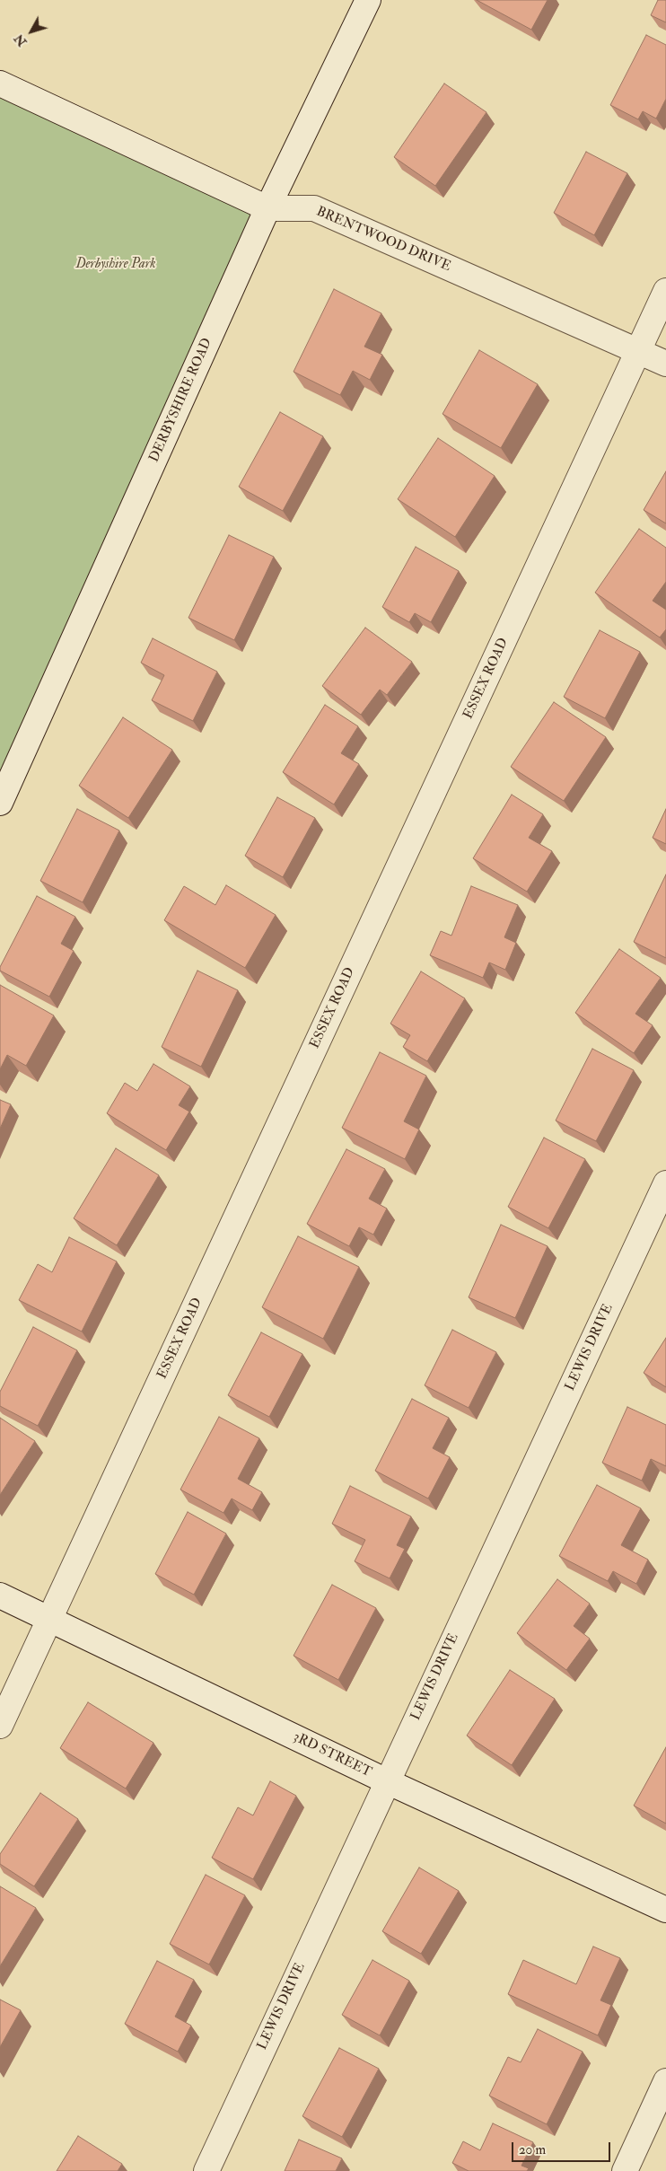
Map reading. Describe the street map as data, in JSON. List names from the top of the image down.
{
  "streets": {
    "street": [
      "BRENTWOOD DRIVE",
      "DERBYSHIRE ROAD",
      "ESSEX ROAD",
      "LEWIS DRIVE",
      "3RD STREET"
    ]
  },
  "crossings": [
    ["BRENTWOOD DRIVE", "DERBYSHIRE ROAD"],
    ["BRENTWOOD DRIVE", "ESSEX ROAD"],
    ["ESSEX ROAD", "3RD STREET"],
    ["LEWIS DRIVE", "3RD STREET"]
  ],
  "parks": ["Derbyshire Park"],
  "scale_bar": "20 m",
  "north": "bottom left"
}
